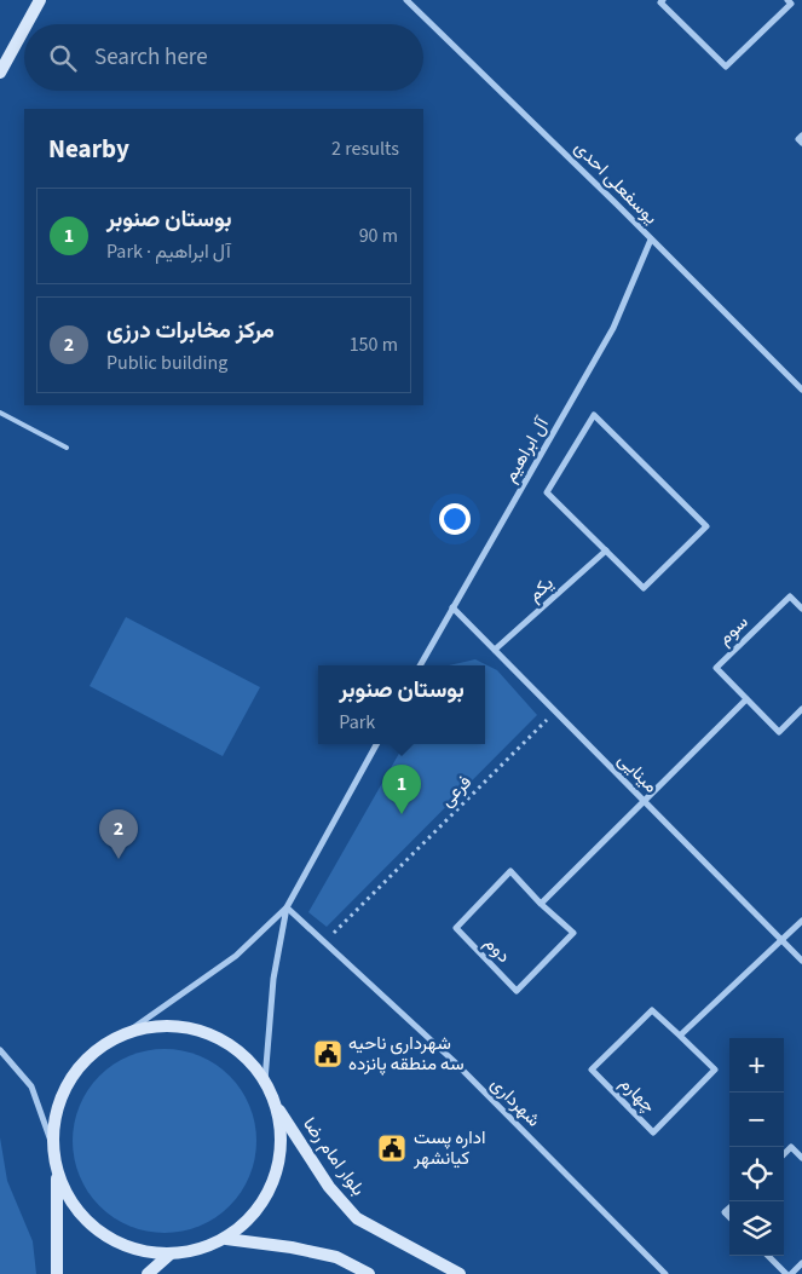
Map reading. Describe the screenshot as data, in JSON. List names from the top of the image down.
{
  "streets": {
    "main road": ["بلوار امام رضا"],
    "street": [
      "یوسفعلی احدی",
      "آل ابراهیم",
      "یکم",
      "سوم",
      "مینایی",
      "دوم",
      "چهارم",
      "شهرداری"
    ],
    "path": ["فرعی"]
  },
  "crossings": [
    ["یوسفعلی احدی", "آل ابراهیم"],
    ["آل ابراهیم", "مینایی"],
    ["یکم", "مینایی"],
    ["مینایی", "فرعی"],
    ["فرعی", "شهرداری"]
  ],
  "places": {
    "public building": ["شهرداری ناحیه سه منطقه پانزده", "اداره پست کیانشهر"]
  },
  "page": {
    "search": "Search here",
    "heading": ["Nearby", "2 results"],
    "list": [
      {
        "mark": "1",
        "name": "بوستان صنوبر",
        "note": "Park · آل ابراهیم",
        "value": "90 m"
      },
      {
        "mark": "2",
        "name": "مرکز مخابرات درزی",
        "note": "Public building",
        "value": "150 m"
      }
    ],
    "popup": ["بوستان صنوبر", "Park"],
    "pins": ["1", "2"],
    "map_buttons": ["+", "−"]
  }
}
